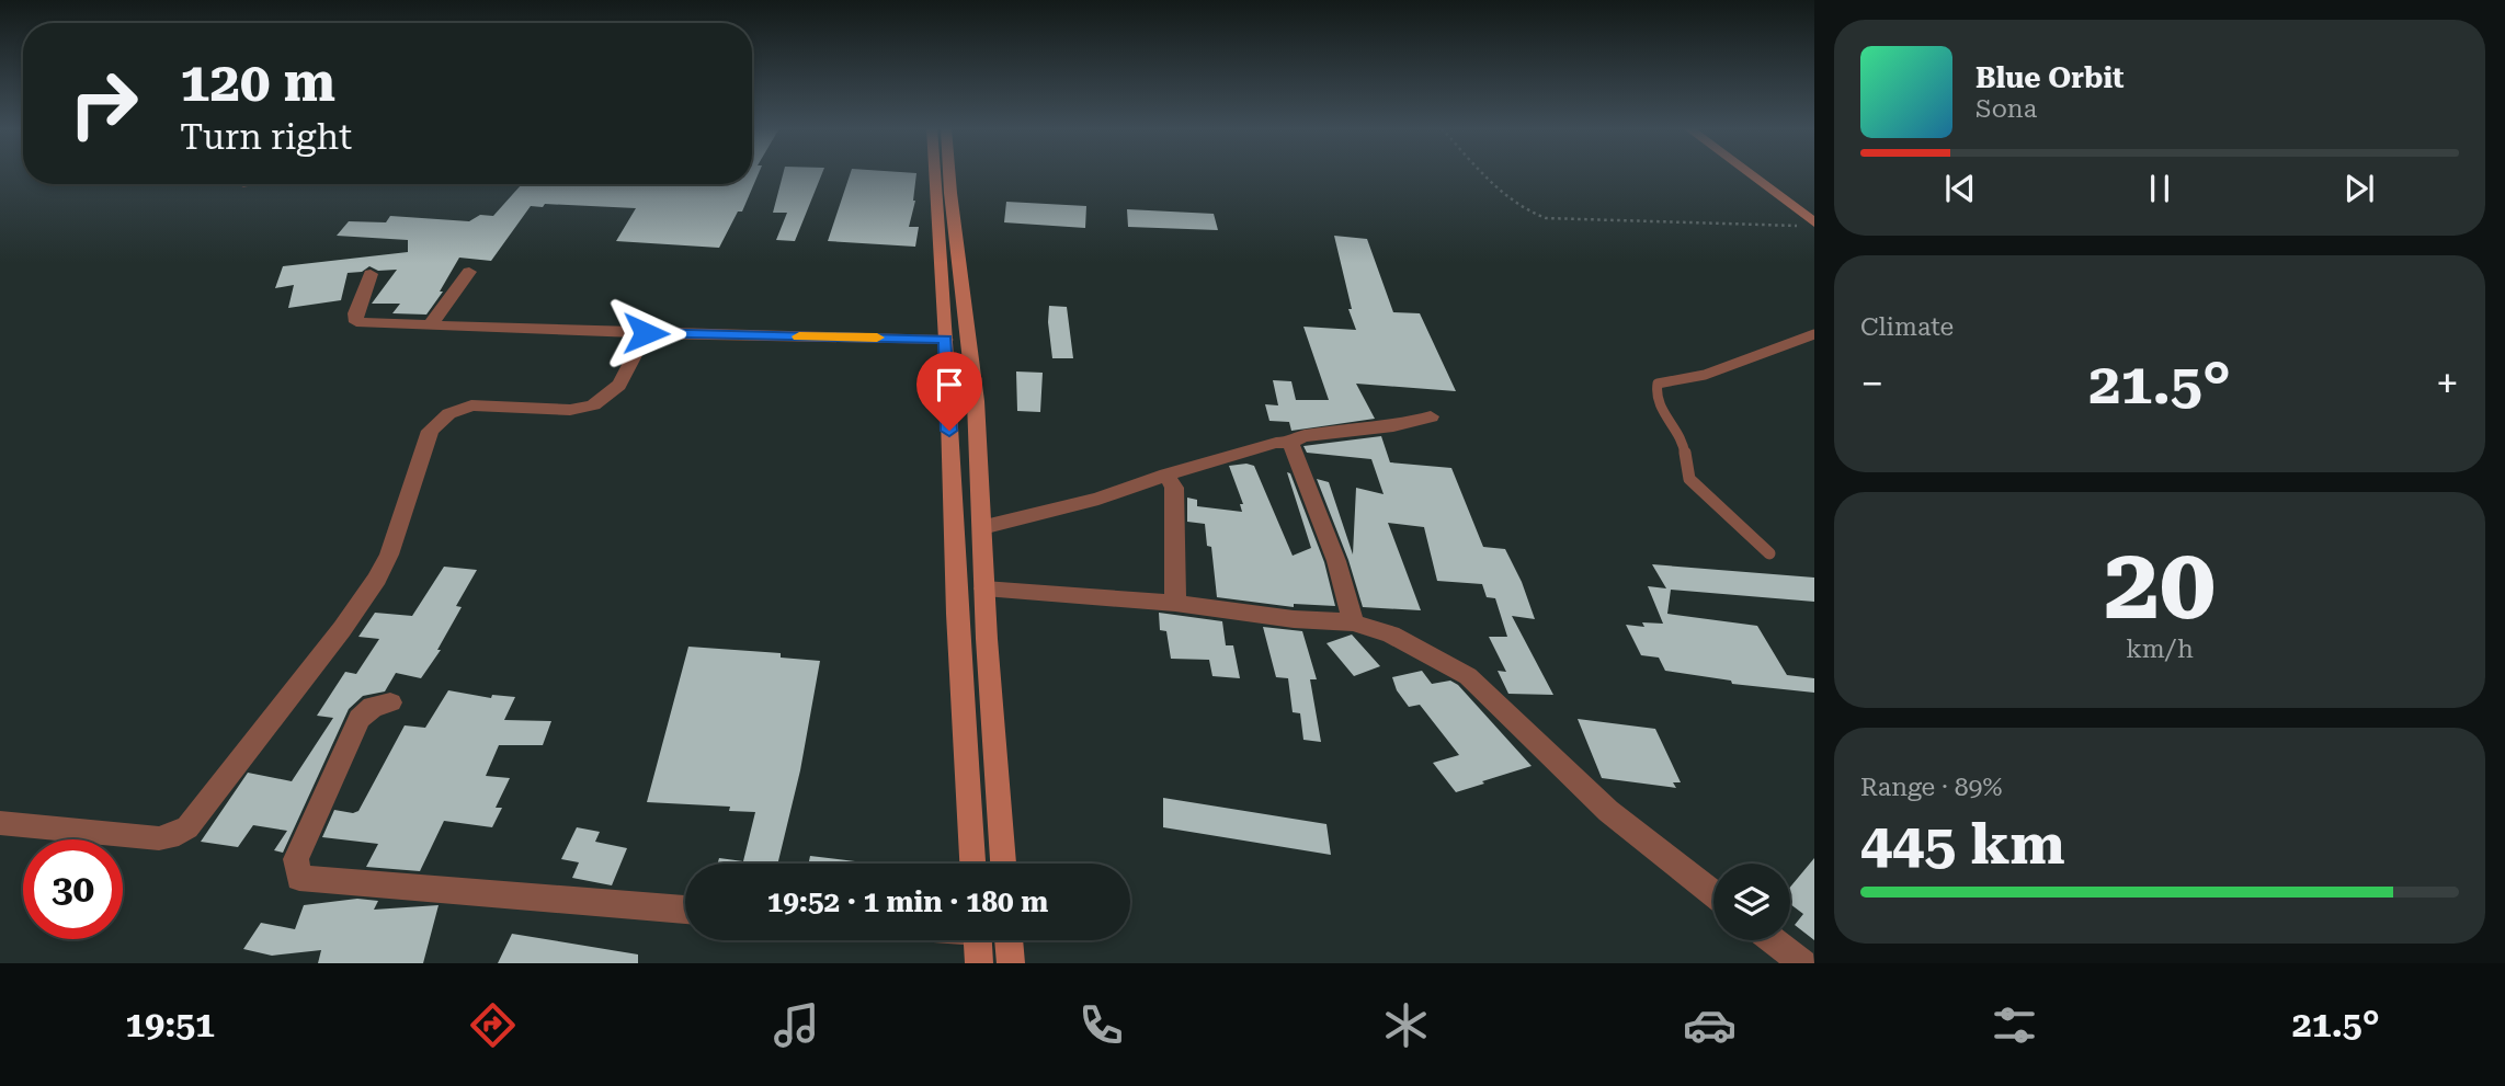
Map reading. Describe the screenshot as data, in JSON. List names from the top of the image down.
{
  "page": {
    "turn": ["120 m", "Turn right"],
    "song": ["Blue Orbit", "Sona"],
    "tile": [
      "Climate",
      ["20", "km/h"],
      ["Range · 89%", "445 km"]
    ],
    "heat": ["−", "21.5°", "+"],
    "limit": "30",
    "trip": "19:52 · 1 min · 180 m",
    "tabs": ["19:51", "21.5°"]
  }
}
